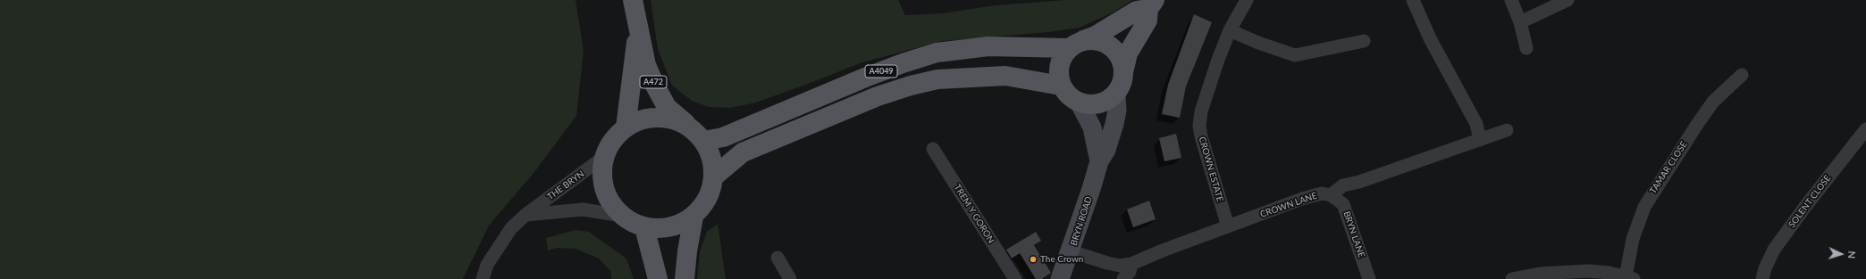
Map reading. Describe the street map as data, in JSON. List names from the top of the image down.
{
  "streets": {
    "main road": ["A4049", "A472"],
    "street": [
      "TAMAR CLOSE",
      "CROWN ESTATE",
      "THE BRYN",
      "SOLENT CLOSE",
      "CROWN LANE",
      "TREM Y GORON",
      "BRYN ROAD",
      "BRYN LANE"
    ]
  },
  "crossings": [
    ["A4049", "A472"],
    ["A4049", "THE BRYN"],
    ["A4049", "BRYN ROAD"],
    ["A472", "THE BRYN"],
    ["CROWN ESTATE", "CROWN LANE"],
    ["CROWN LANE", "BRYN ROAD"],
    ["CROWN LANE", "BRYN LANE"]
  ],
  "places": ["The Crown"],
  "north": "right"
}
